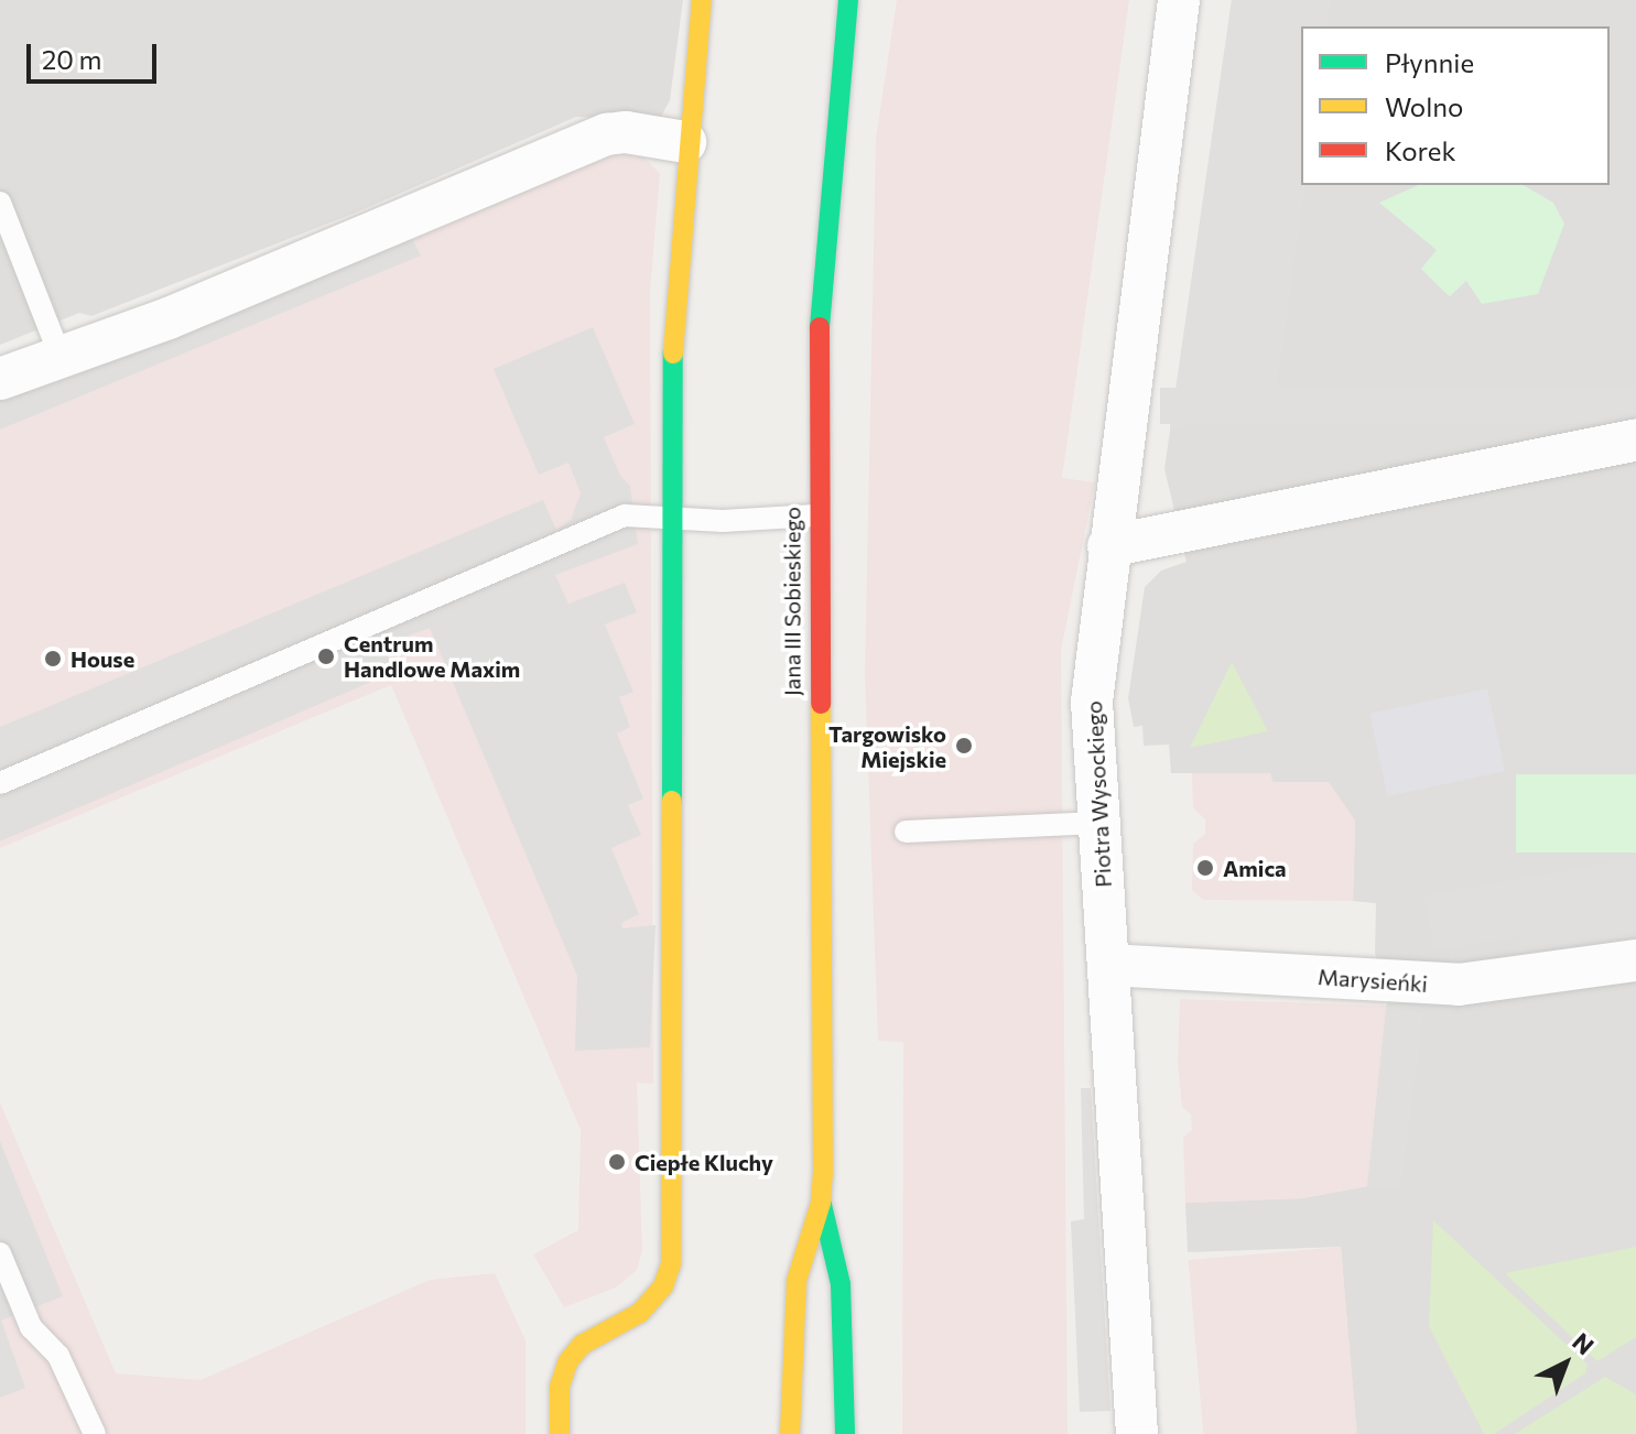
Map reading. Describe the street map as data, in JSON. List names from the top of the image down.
{
  "streets": {
    "street": ["Jana III Sobieskiego", "Piotra Wysockiego", "Marysieńki"]
  },
  "crossings": [
    ["Piotra Wysockiego", "Marysieńki"]
  ],
  "places": [
    "Centrum Handlowe Maxim",
    "House",
    "Targowisko Miejskie",
    "Amica",
    "Ciepłe Kluchy"
  ],
  "legend": ["Płynnie", "Wolno", "Korek"],
  "scale_bar": "20 m",
  "north": "top right"
}
